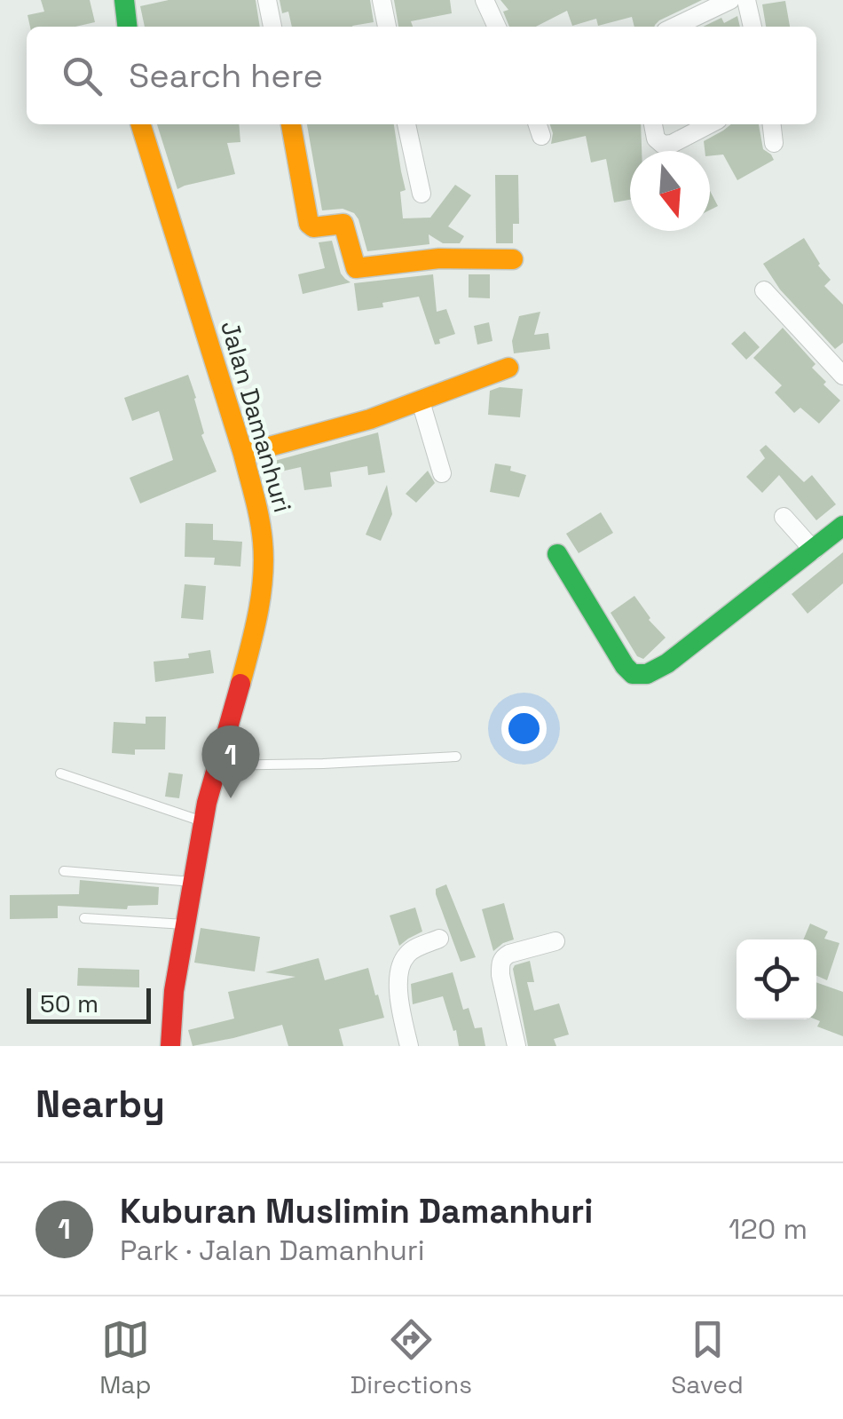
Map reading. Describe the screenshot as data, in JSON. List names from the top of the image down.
{
  "streets": {
    "street": ["Jalan Damanhuri"]
  },
  "scale_bar": "50 m",
  "north": "bottom",
  "page": {
    "search": "Search here",
    "pins": "1",
    "scale": "50 m",
    "heading": "Nearby",
    "list": [
      {
        "mark": "1",
        "name": "Kuburan Muslimin Damanhuri",
        "note": "Park · Jalan Damanhuri",
        "value": "120 m"
      }
    ],
    "nav": ["Map", "Directions", "Saved"]
  }
}
